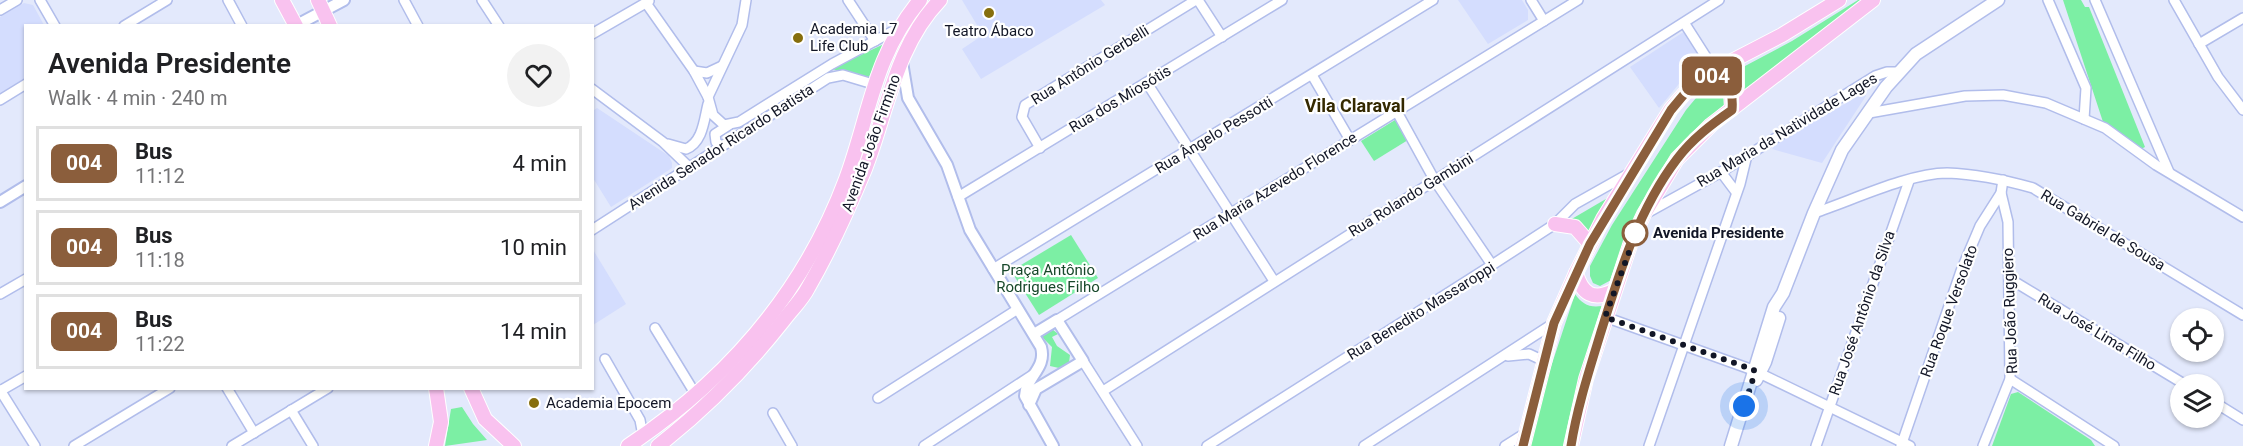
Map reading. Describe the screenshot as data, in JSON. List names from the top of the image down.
{
  "streets": {
    "main road": ["Avenida João Firmino"],
    "street": [
      "Rua Antônio Gerbelli",
      "Rua dos Miosótis",
      "Rua Maria da Natividade Lages",
      "Rua Ângelo Pessotti",
      "Avenida Senador Ricardo Batista",
      "Rua Maria Azevedo Florence",
      "Rua Rolando Gambini",
      "Rua Gabriel de Sousa",
      "Rua Benedito Massaroppi",
      "Rua Roque Versolato",
      "Rua João Ruggiero",
      "Rua José Antônio da Silva",
      "Rua José Lima Filho"
    ]
  },
  "crossings": [
    ["Rua Antônio Gerbelli", "Rua dos Miosótis"],
    ["Avenida João Firmino", "Avenida Senador Ricardo Batista"],
    ["Rua Gabriel de Sousa", "Rua Roque Versolato"],
    ["Rua Gabriel de Sousa", "Rua José Antônio da Silva"],
    ["Rua Roque Versolato", "Rua João Ruggiero"],
    ["Rua João Ruggiero", "Rua José Lima Filho"]
  ],
  "districts": ["Vila Claraval"],
  "parks": ["Praça Antônio Rodrigues Filho"],
  "places": [
    "Teatro Ábaco",
    "Academia L7 Life Club",
    "Avenida Presidente",
    "Academia Epocem"
  ],
  "lines": ["bus line 004"],
  "page": {
    "on_map": "004",
    "heading": ["Avenida Presidente", "Walk · 4 min · 240 m"],
    "list": [
      {
        "mark": "004",
        "name": "Bus",
        "note": "11:12",
        "value": "4 min"
      },
      {
        "mark": "004",
        "name": "Bus",
        "note": "11:18",
        "value": "10 min"
      },
      {
        "mark": "004",
        "name": "Bus",
        "note": "11:22",
        "value": "14 min"
      }
    ]
  }
}
